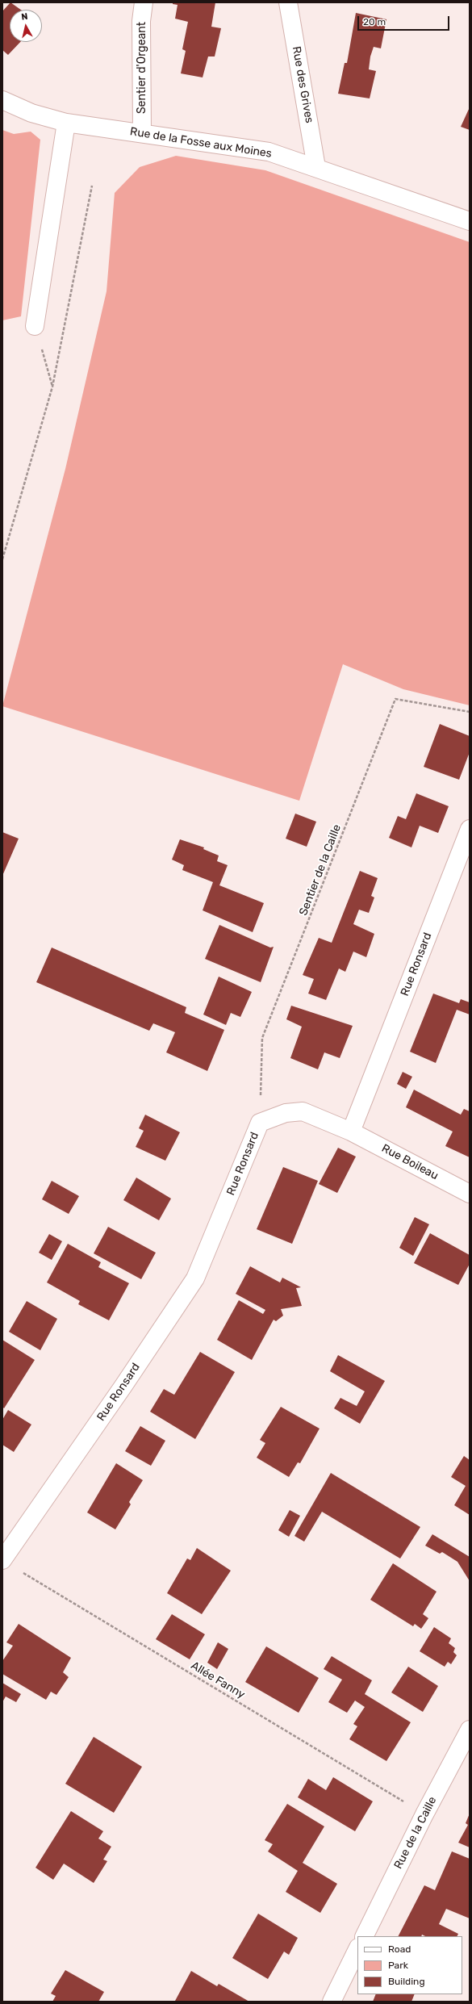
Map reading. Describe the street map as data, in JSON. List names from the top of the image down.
{
  "streets": {
    "street": [
      "Sentier d'Orgeant",
      "Rue des Grives",
      "Rue de la Fosse aux Moines",
      "Rue Ronsard",
      "Rue Boileau",
      "Rue de la Caille"
    ],
    "path": ["Sentier de la Caille", "Allée Fanny"]
  },
  "crossings": [
    ["Sentier d'Orgeant", "Rue de la Fosse aux Moines"],
    ["Rue des Grives", "Rue de la Fosse aux Moines"],
    ["Sentier de la Caille", "Rue Ronsard"],
    ["Rue Ronsard", "Rue Boileau"],
    ["Rue Ronsard", "Allée Fanny"],
    ["Allée Fanny", "Rue de la Caille"]
  ],
  "legend": ["Road", "Park", "Building"],
  "scale_bar": "20 m",
  "north": "top"
}
